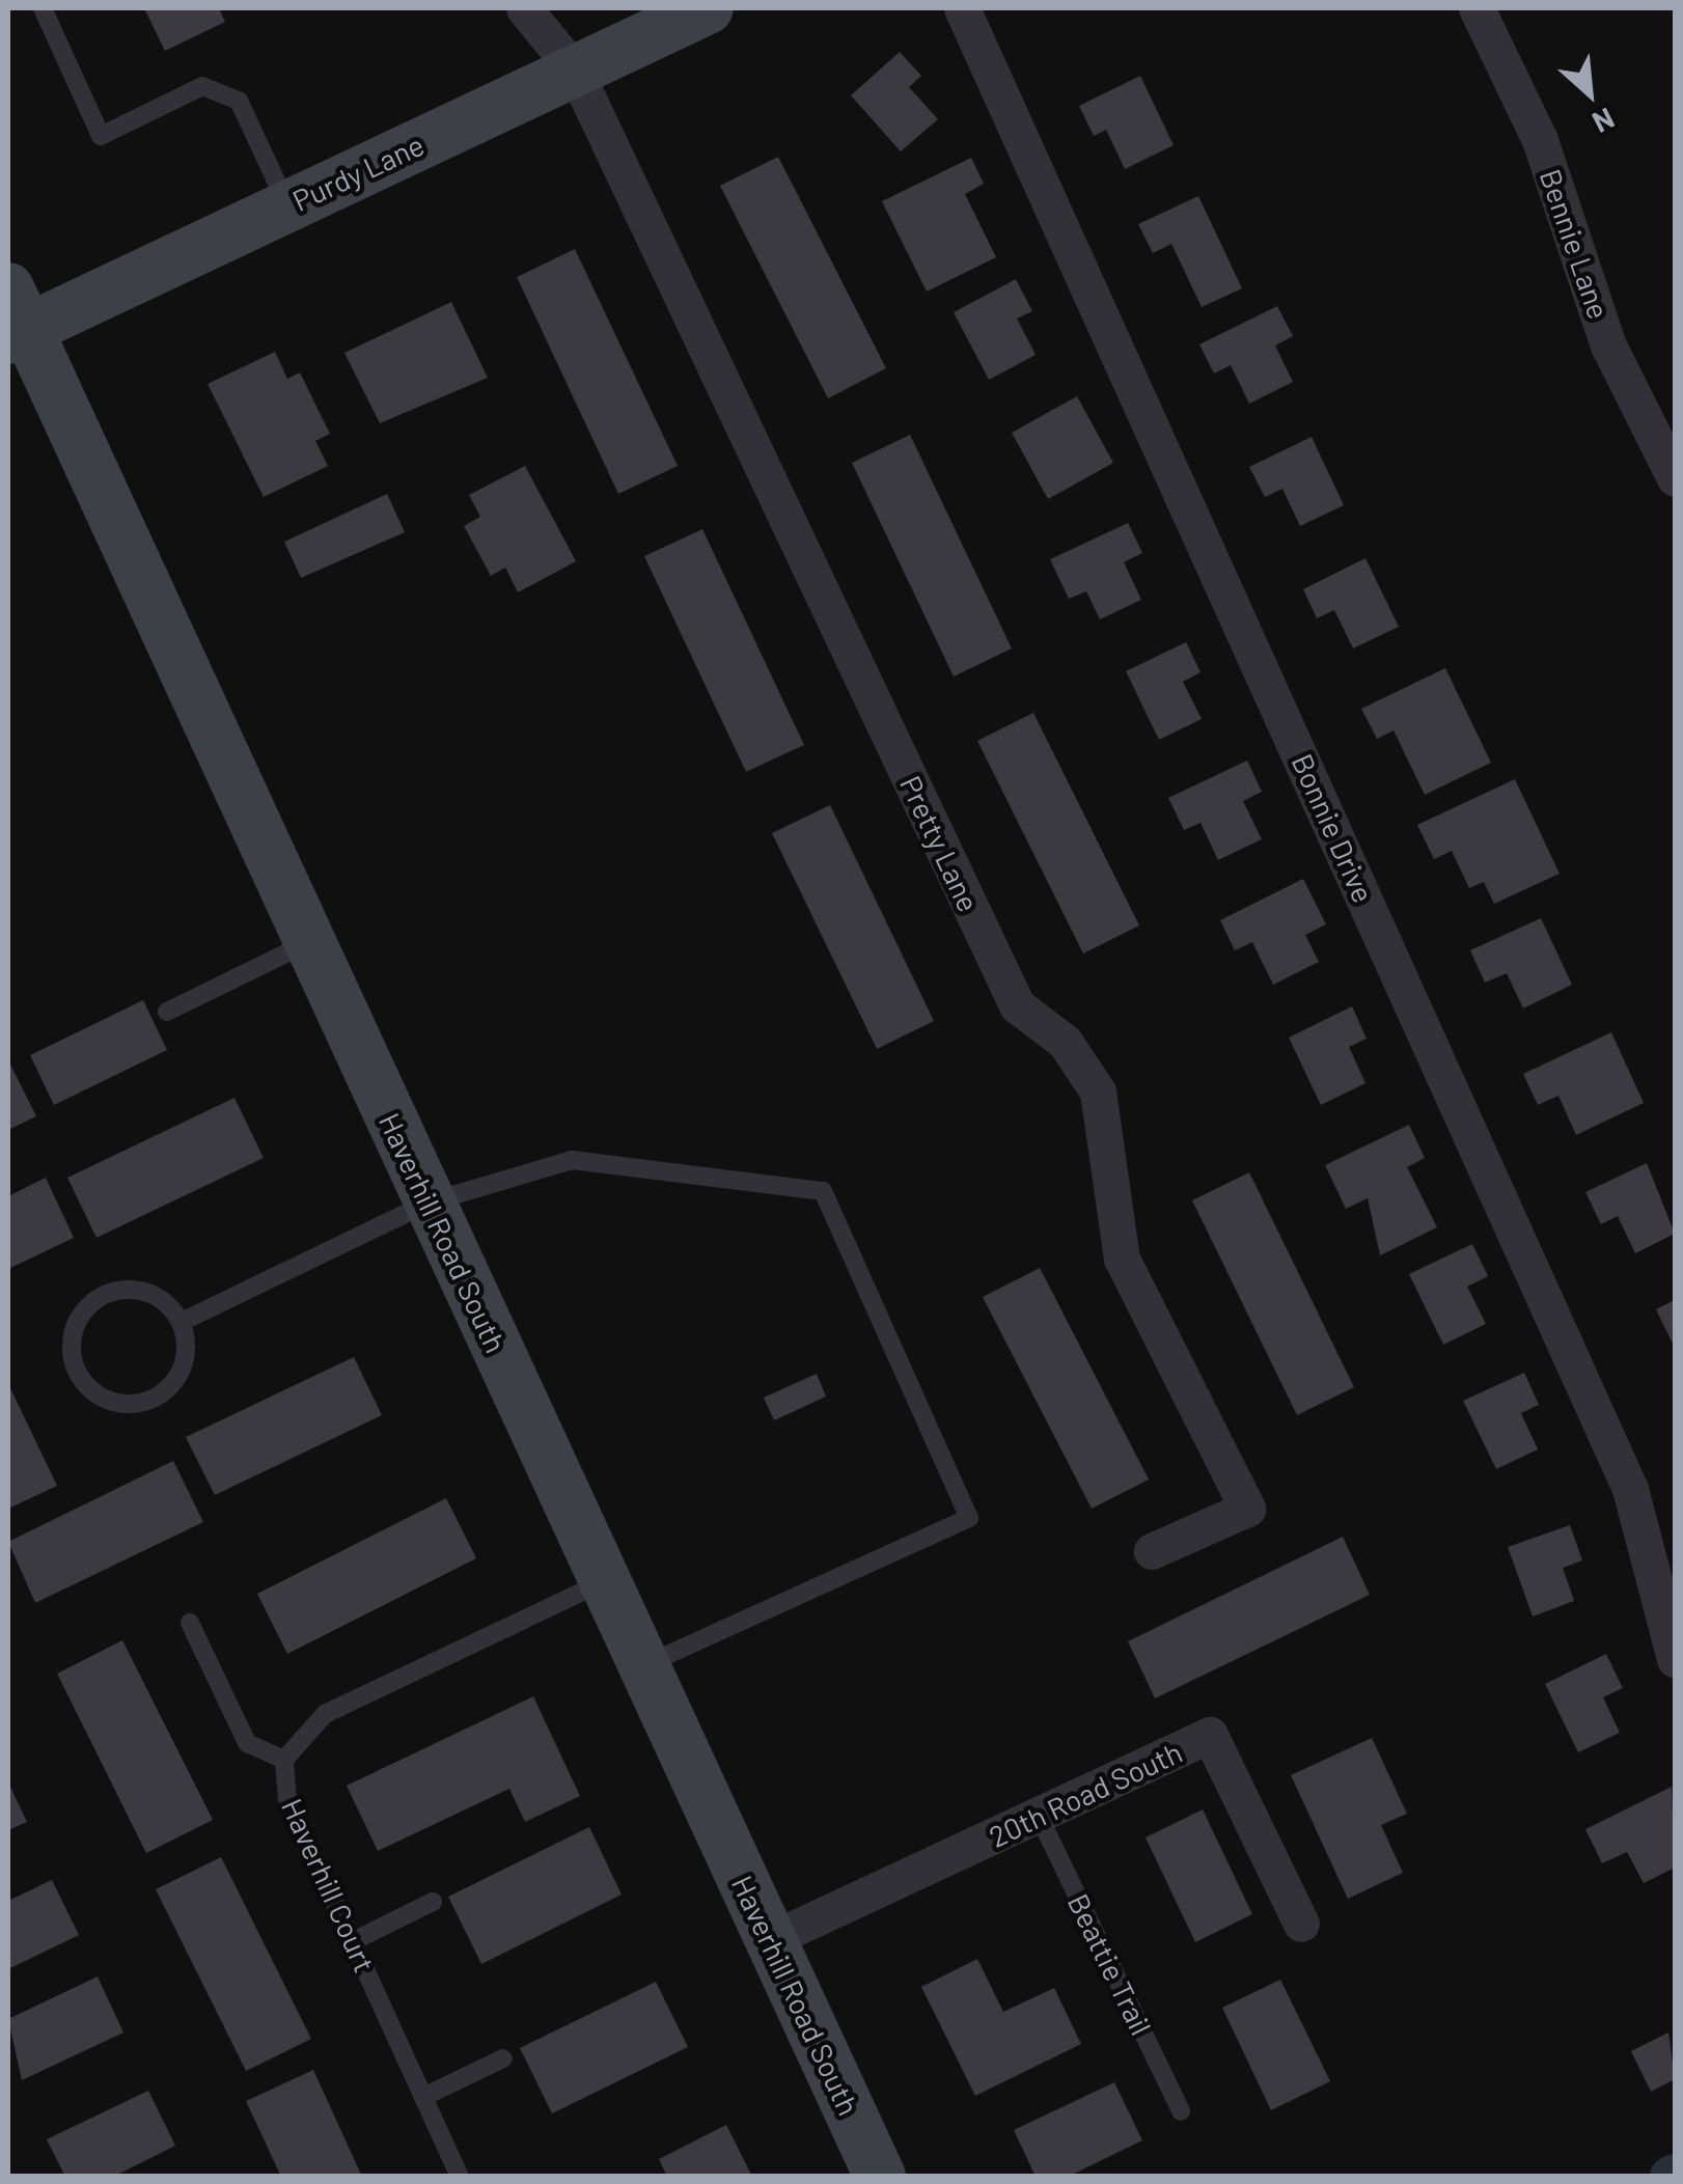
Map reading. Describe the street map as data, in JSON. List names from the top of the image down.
{
  "streets": {
    "street": [
      "Purdy Lane",
      "Bennie Lane",
      "Bonnie Drive",
      "Pretty Lane",
      "Haverhill Road South",
      "20th Road South"
    ],
    "lane": ["Haverhill Court", "Beattie Trail"]
  },
  "crossings": [
    ["Purdy Lane", "Pretty Lane"],
    ["Purdy Lane", "Haverhill Road South"],
    ["Haverhill Road South", "20th Road South"],
    ["Haverhill Road South", "Haverhill Court"],
    ["20th Road South", "Beattie Trail"]
  ],
  "north": "bottom right"
}
